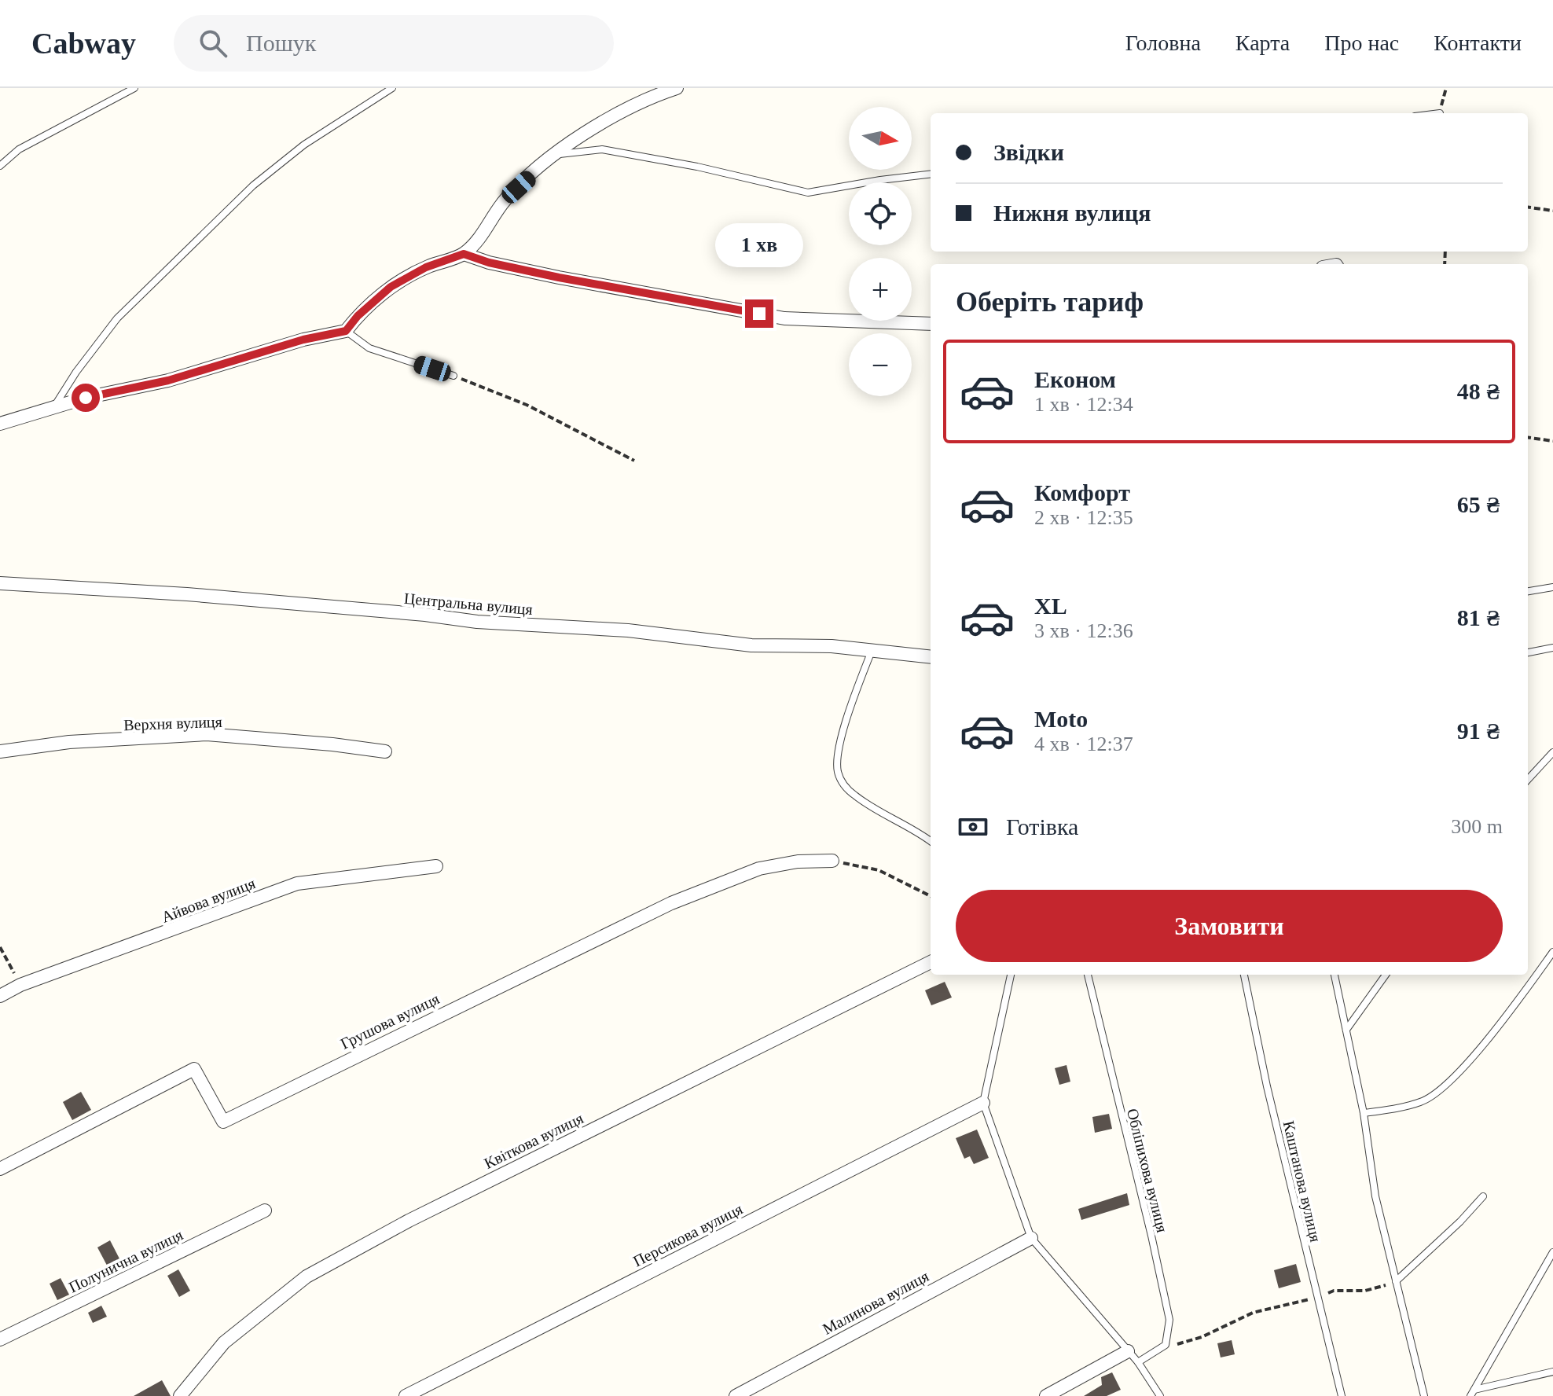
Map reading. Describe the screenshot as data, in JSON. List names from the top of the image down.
{
  "streets": {
    "street": [
      "Центральна вулиця",
      "Верхня вулиця",
      "Айвова вулиця",
      "Грушова вулиця",
      "Квіткова вулиця",
      "Персикова вулиця",
      "Полунична вулиця",
      "Малинова вулиця"
    ],
    "lane": ["Обліпихова вулиця", "Каштанова вулиця"]
  },
  "north": "right",
  "page": {
    "header": "Cabway",
    "search": "Пошук",
    "nav": [
      "Головна",
      "Карта",
      "Про нас",
      "Контакти"
    ],
    "map_buttons": ["+", "−"],
    "banner": ["Звідки", "Нижня вулиця"],
    "bubble": "1 хв",
    "heading": "Оберіть тариф",
    "list": [
      {
        "name": "Економ",
        "note": "1 хв · 12:34",
        "value": "48 ₴"
      },
      {
        "name": "Комфорт",
        "note": "2 хв · 12:35",
        "value": "65 ₴"
      },
      {
        "name": "XL",
        "note": "3 хв · 12:36",
        "value": "81 ₴"
      },
      {
        "name": "Moto",
        "note": "4 хв · 12:37",
        "value": "91 ₴"
      }
    ],
    "pay": ["Готівка", "300 m"],
    "buttons": "Замовити"
  }
}
